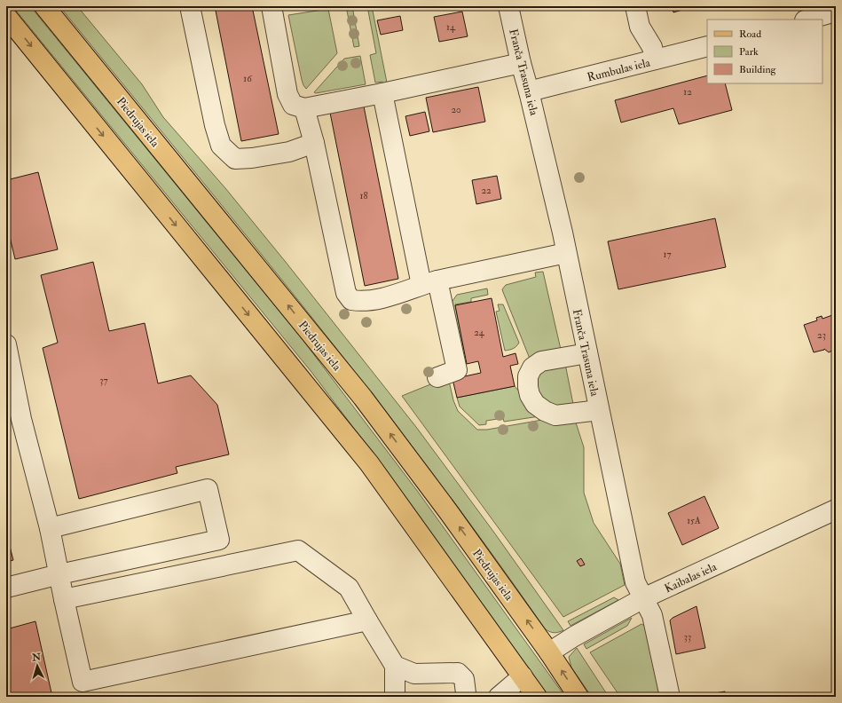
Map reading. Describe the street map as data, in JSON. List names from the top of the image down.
{
  "streets": {
    "main road": ["Piedrujas iela"],
    "street": ["Rumbulas iela", "Franča Trasuna iela", "Kaibalas iela"]
  },
  "crossings": [
    ["Rumbulas iela", "Franča Trasuna iela"],
    ["Franča Trasuna iela", "Kaibalas iela"],
    ["Piedrujas iela", "Kaibalas iela"]
  ],
  "house_numbers": [
    "14",
    "16",
    "12",
    "20",
    "22",
    "18",
    "17",
    "24",
    "23",
    "37",
    "15A",
    "33"
  ],
  "legend": ["Road", "Park", "Building"],
  "north": "top"
}
